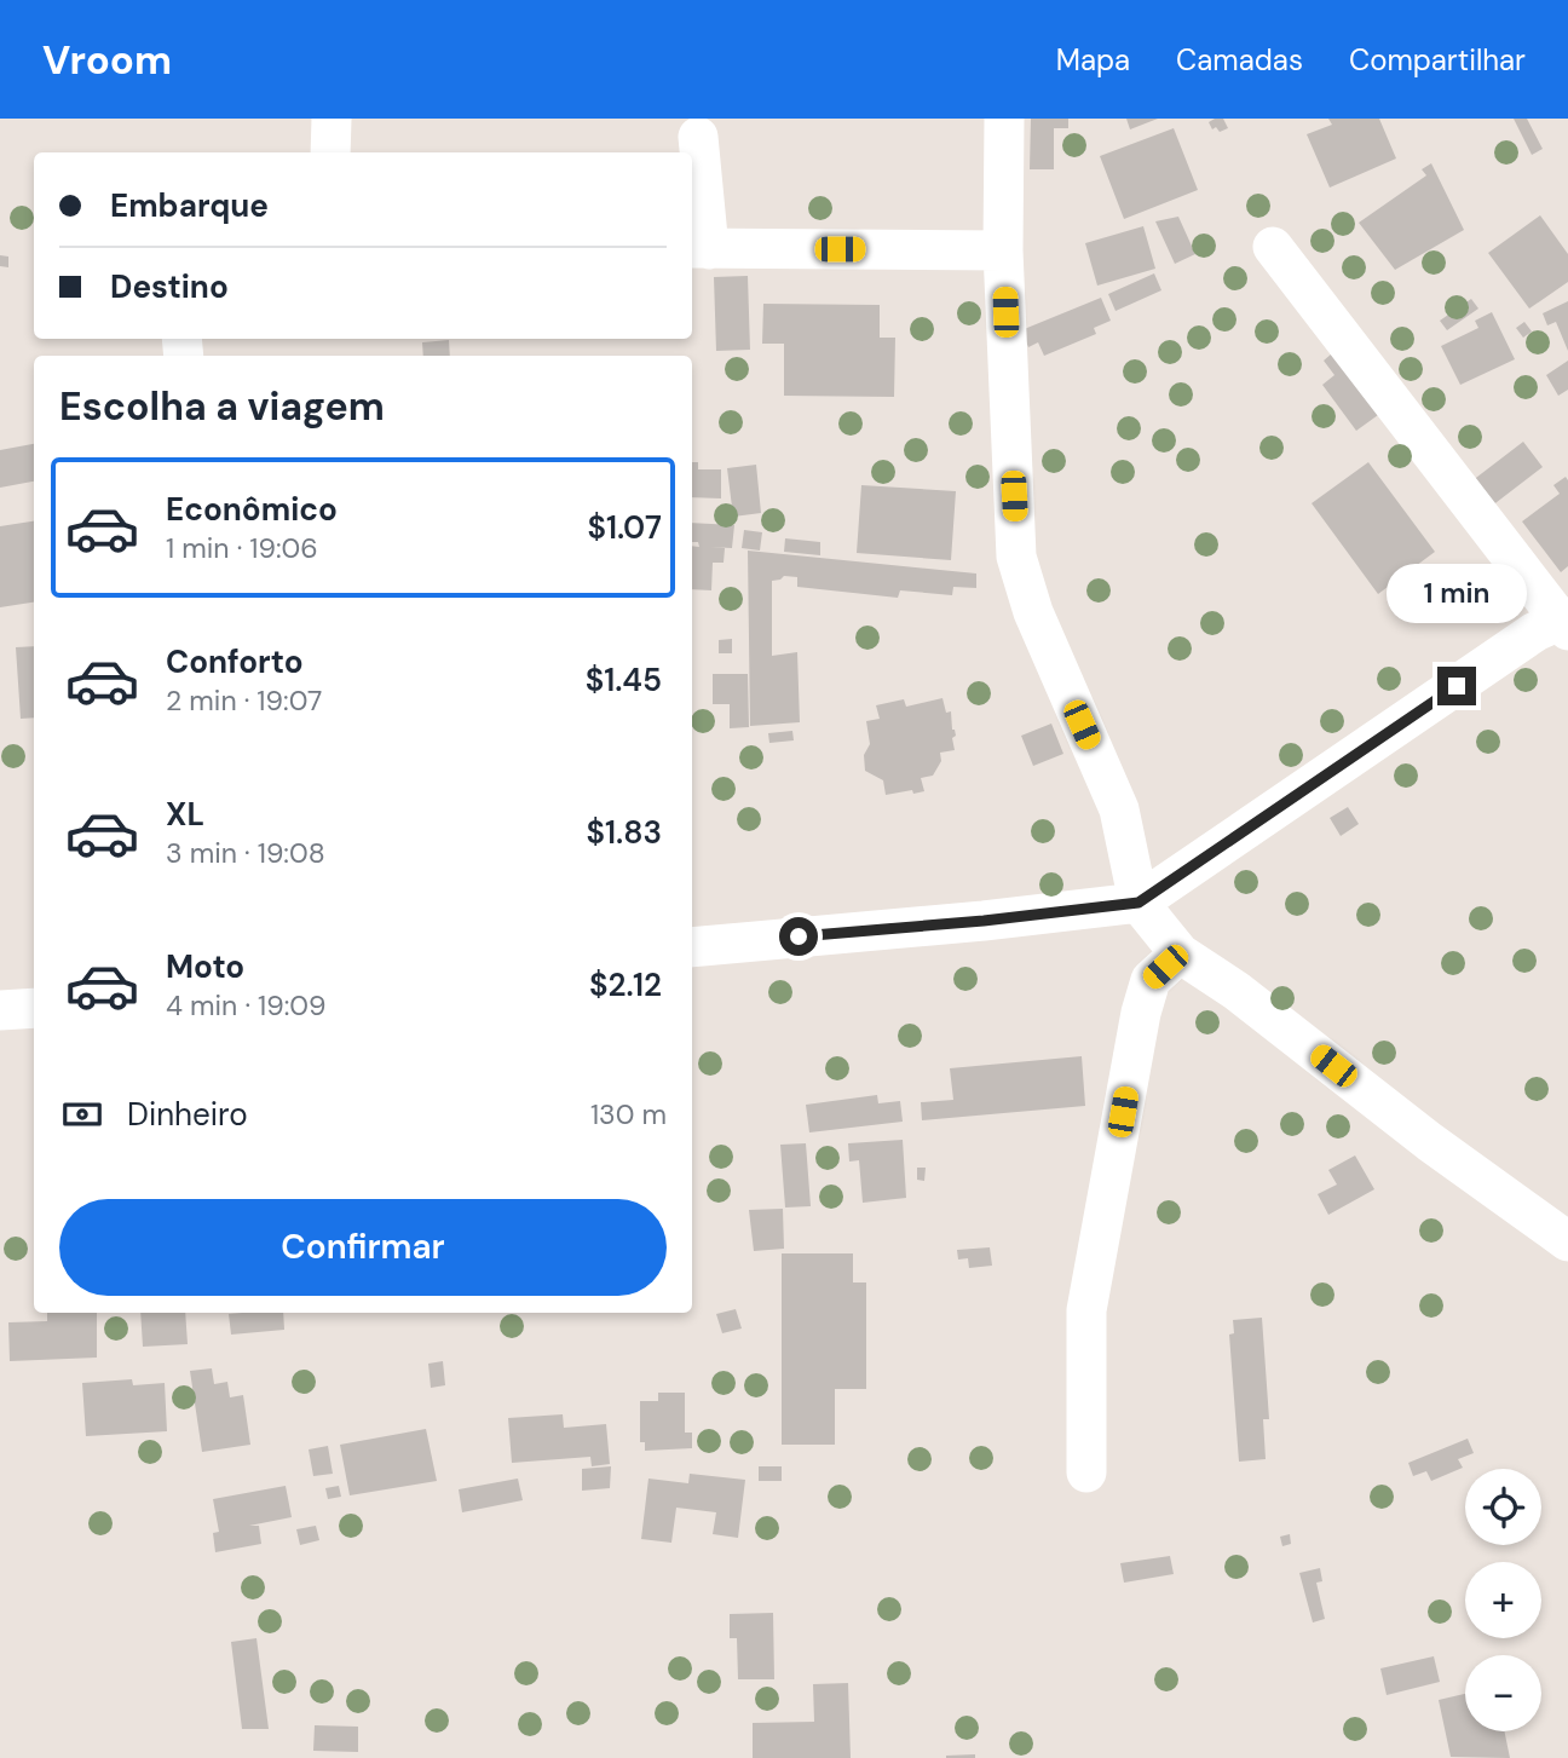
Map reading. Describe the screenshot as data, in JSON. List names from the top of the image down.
{
  "page": {
    "header": "Vroom",
    "nav": ["Mapa", "Camadas", "Compartilhar"],
    "banner": ["Embarque", "Destino"],
    "heading": "Escolha a viagem",
    "list": [
      {
        "name": "Econômico",
        "note": "1 min · 19:06",
        "value": "$1.07"
      },
      {
        "name": "Conforto",
        "note": "2 min · 19:07",
        "value": "$1.45"
      },
      {
        "name": "XL",
        "note": "3 min · 19:08",
        "value": "$1.83"
      },
      {
        "name": "Moto",
        "note": "4 min · 19:09",
        "value": "$2.12"
      }
    ],
    "bubble": "1 min",
    "pay": ["Dinheiro", "130 m"],
    "buttons": "Confirmar",
    "map_buttons": ["+", "−"]
  }
}
